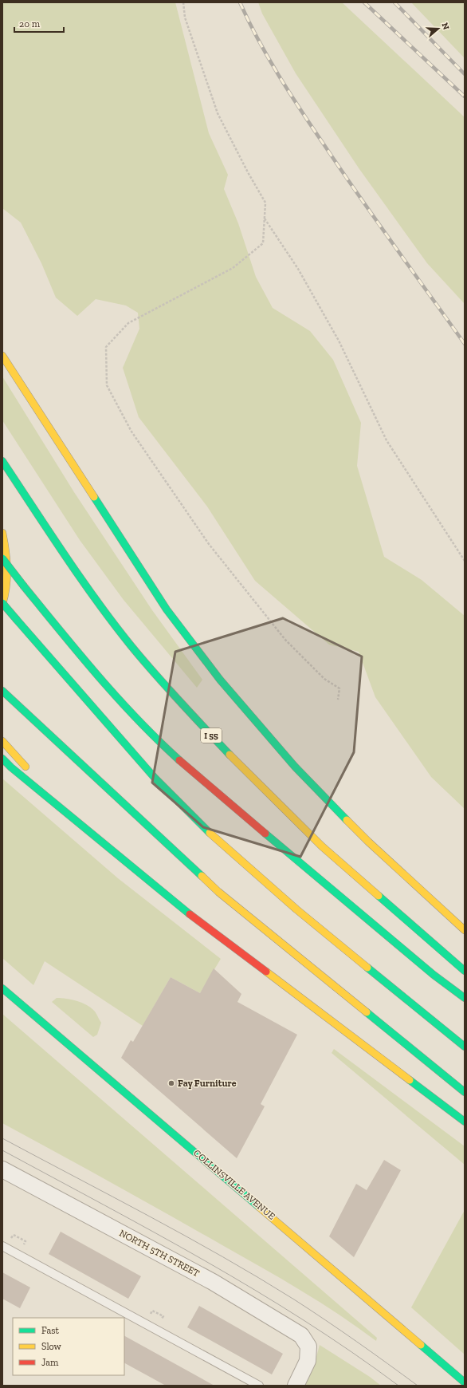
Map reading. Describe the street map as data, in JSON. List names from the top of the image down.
{
  "streets": {
    "main road": ["I 55", "COLLINSVILLE AVENUE"],
    "street": ["NORTH 5TH STREET"]
  },
  "places": ["Fay Furniture"],
  "legend": ["Fast", "Slow", "Jam"],
  "scale_bar": "20 m",
  "north": "right"
}
